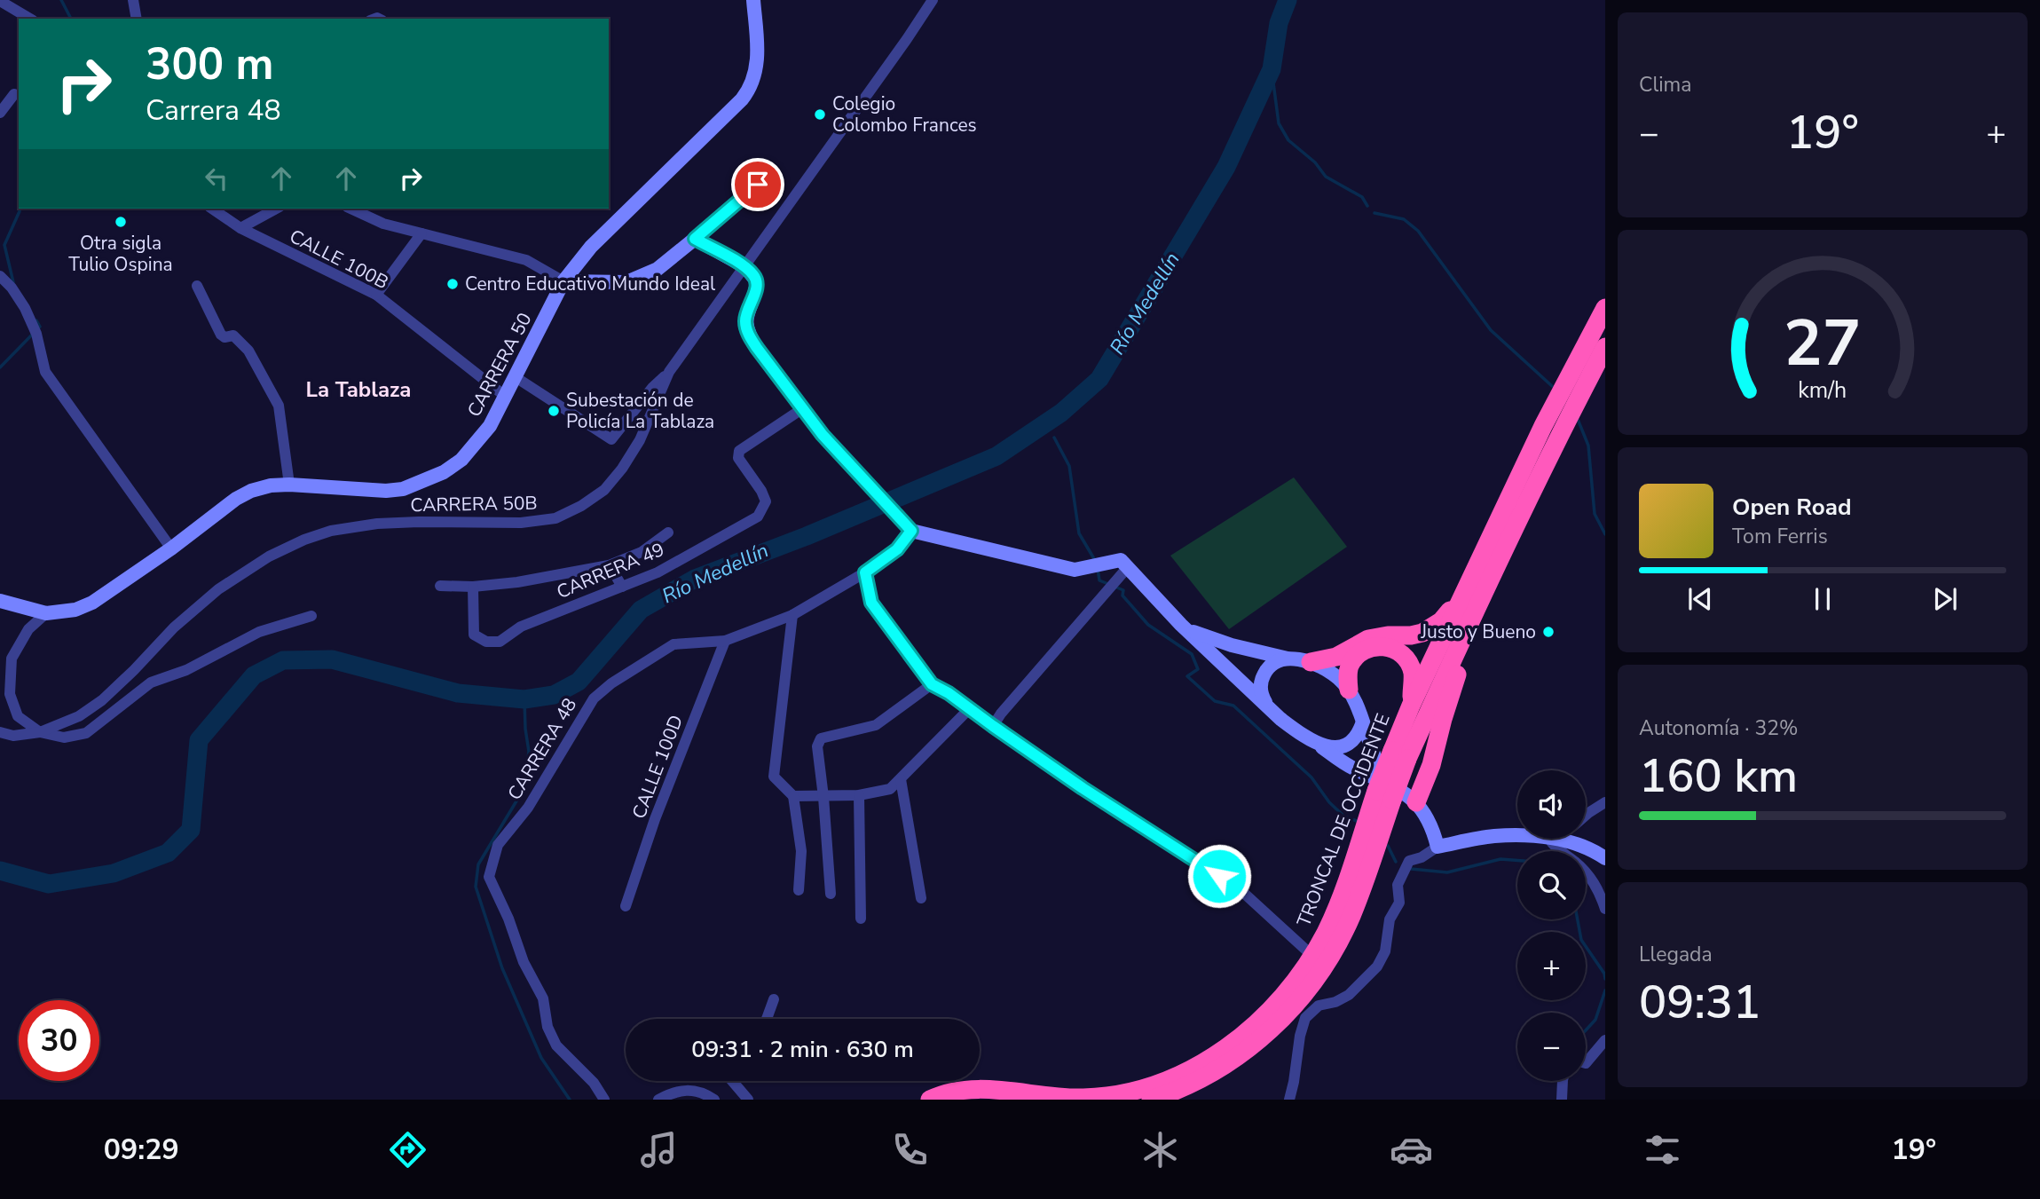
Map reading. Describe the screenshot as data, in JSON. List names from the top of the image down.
{
  "streets": {
    "highway": ["TRONCAL DE OCCIDENTE"],
    "street": [
      "CALLE 100B",
      "CARRERA 50",
      "CARRERA 50B",
      "CARRERA 49",
      "CARRERA 48",
      "CALLE 100D"
    ]
  },
  "crossings": [
    ["CALLE 100B", "CARRERA 50"],
    ["CARRERA 48", "CALLE 100D"]
  ],
  "districts": ["La Tablaza"],
  "water": ["Río Medellín"],
  "places": [
    "Colegio Colombo Frances",
    "Otra sigla Tulio Ospina",
    "Centro Educativo Mundo Ideal",
    "Subestación de Policía La Tablaza",
    "Justo y Bueno"
  ],
  "page": {
    "tile": [
      "Clima",
      ["Autonomía · 32%", "160 km"],
      ["Llegada", "09:31"]
    ],
    "turn": ["300 m", "Carrera 48"],
    "heat": ["−", "19°", "+"],
    "song": ["Open Road", "Tom Ferris"],
    "map_buttons": ["+", "−"],
    "limit": "30",
    "trip": "09:31 · 2 min · 630 m",
    "tabs": ["09:29", "19°"],
    "gauge": ["27", "km/h"]
  }
}
